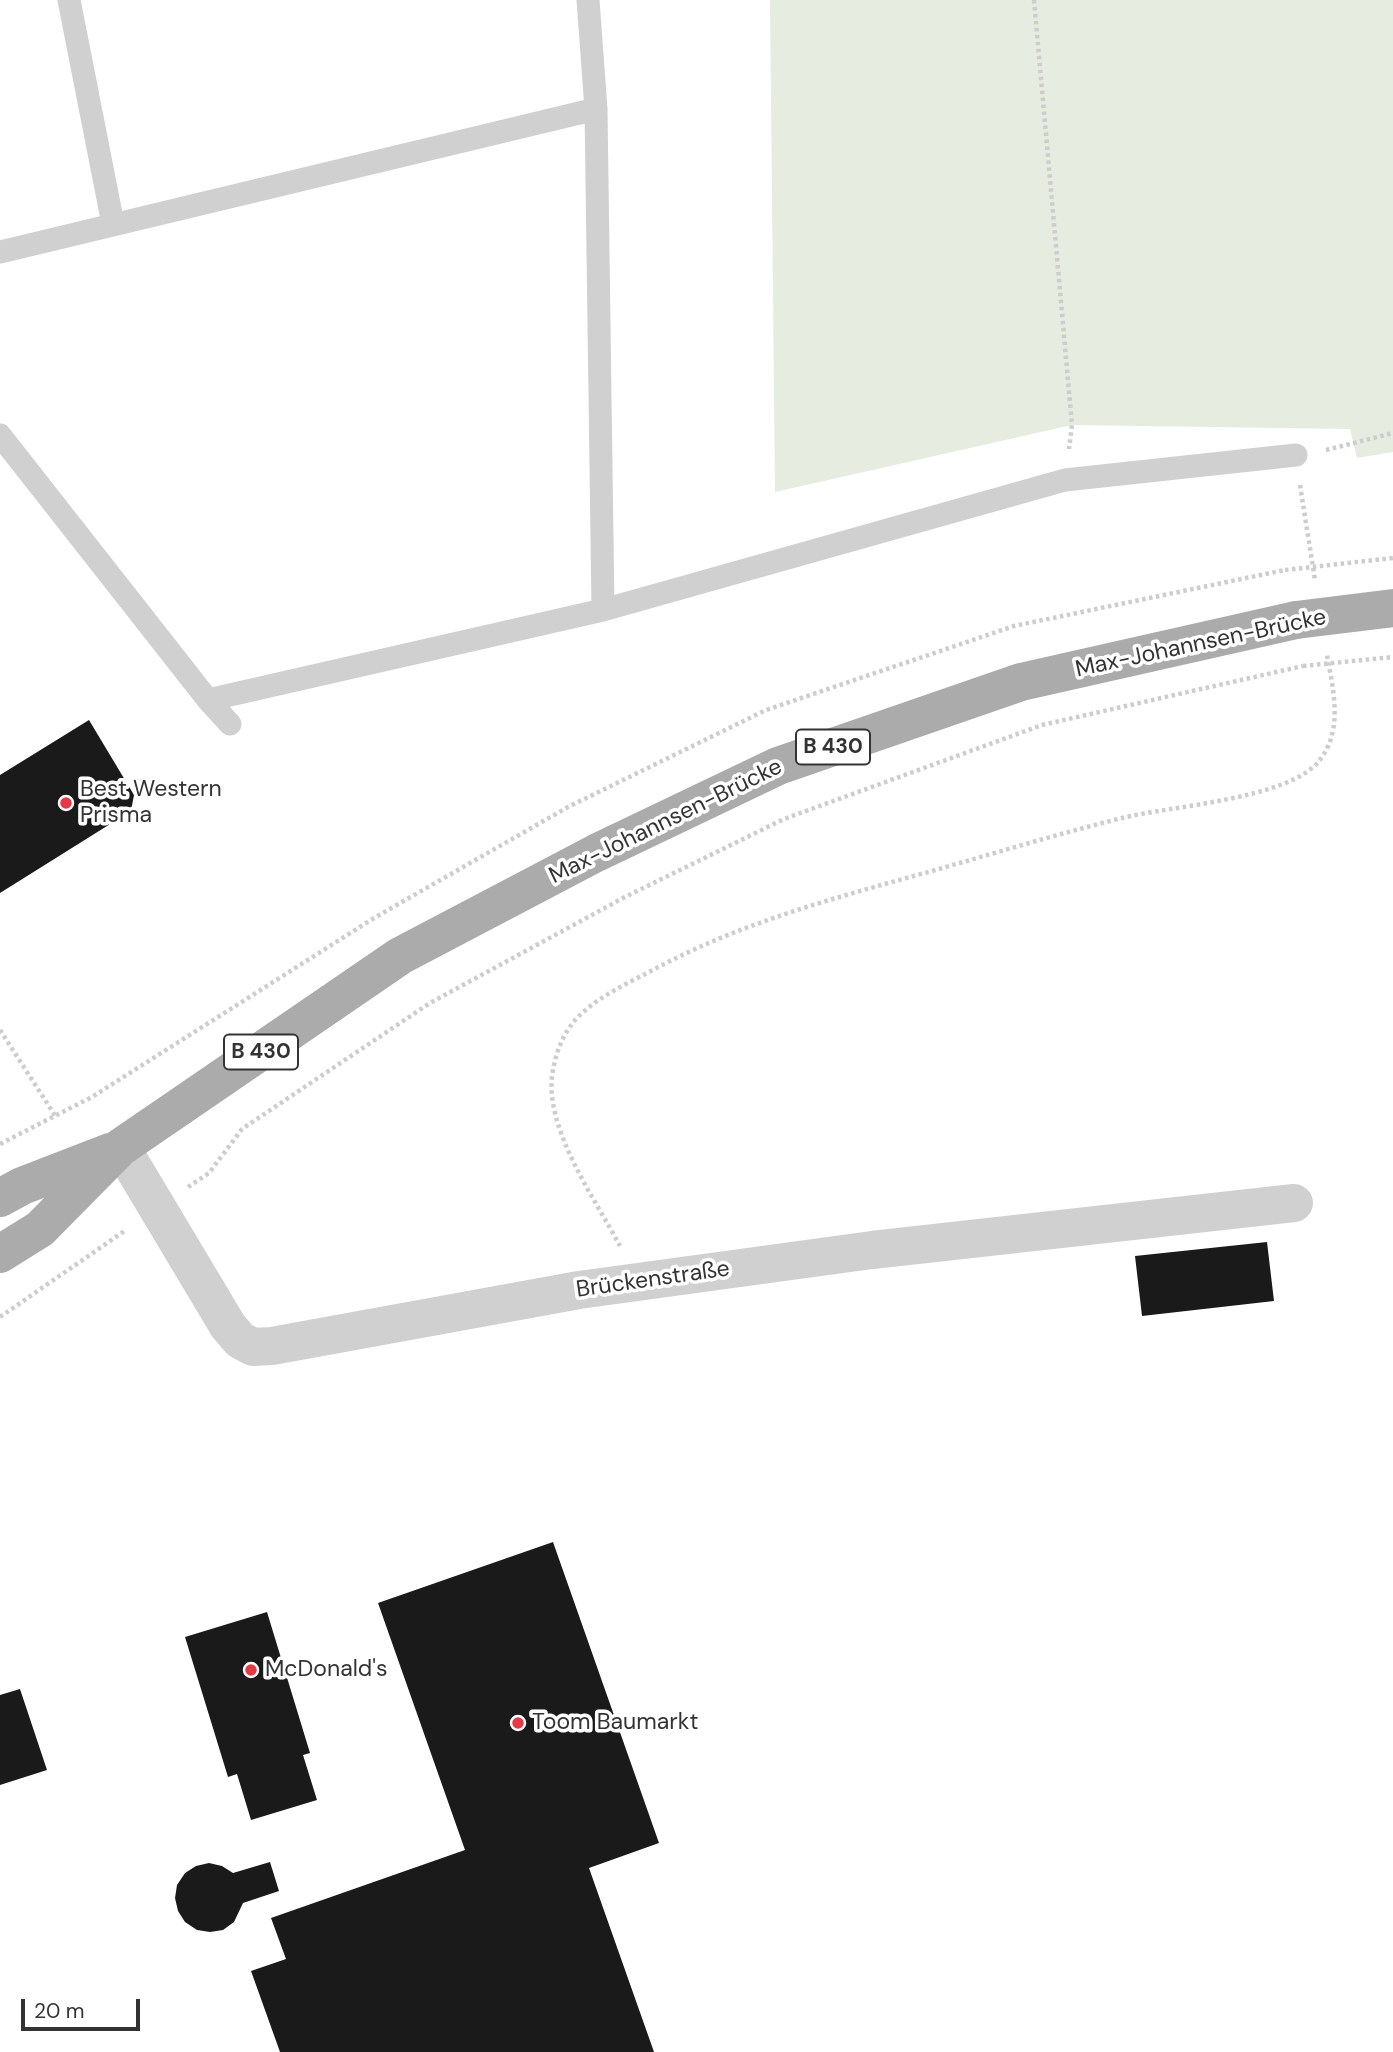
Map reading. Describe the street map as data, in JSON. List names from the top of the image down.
{
  "streets": {
    "main road": ["Max-Johannsen-Brücke", "B 430"],
    "street": ["Brückenstraße"]
  },
  "crossings": [
    ["Max-Johannsen-Brücke", "Brückenstraße"]
  ],
  "places": ["Best Western Prisma", "McDonald's", "Toom Baumarkt"],
  "scale_bar": "20 m"
}
